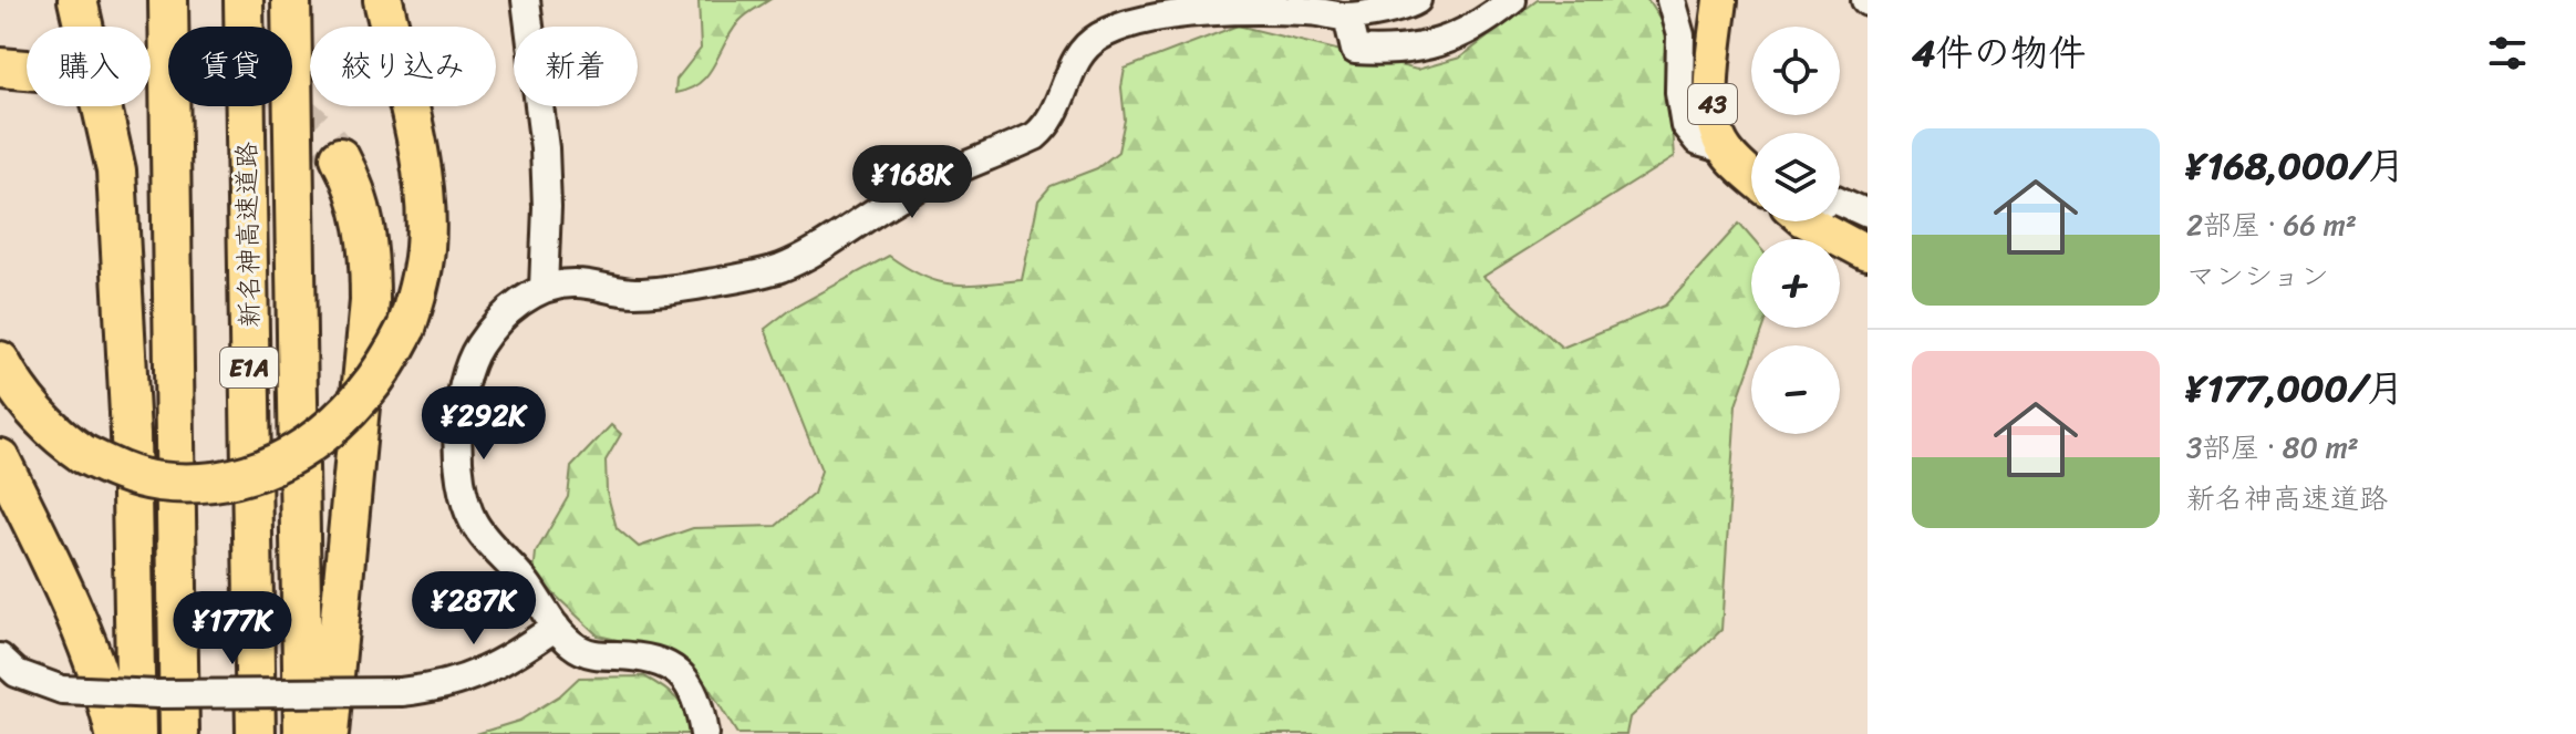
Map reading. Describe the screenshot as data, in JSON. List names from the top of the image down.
{
  "streets": {
    "highway": ["新名神高速道路", "E1A"],
    "main road": ["43"]
  },
  "page": {
    "heading": "4件の物件",
    "map_buttons": ["+", "−"],
    "chip": [
      "購入",
      "賃貸",
      "絞り込み",
      "新着"
    ],
    "list": [
      {
        "name": "¥168,000/月",
        "note": "2部屋 · 66 m² · マンション"
      },
      {
        "name": "¥177,000/月",
        "note": "3部屋 · 80 m² · 新名神高速道路"
      }
    ],
    "price": [
      "¥168K",
      "¥292K",
      "¥287K",
      "¥177K"
    ]
  }
}
